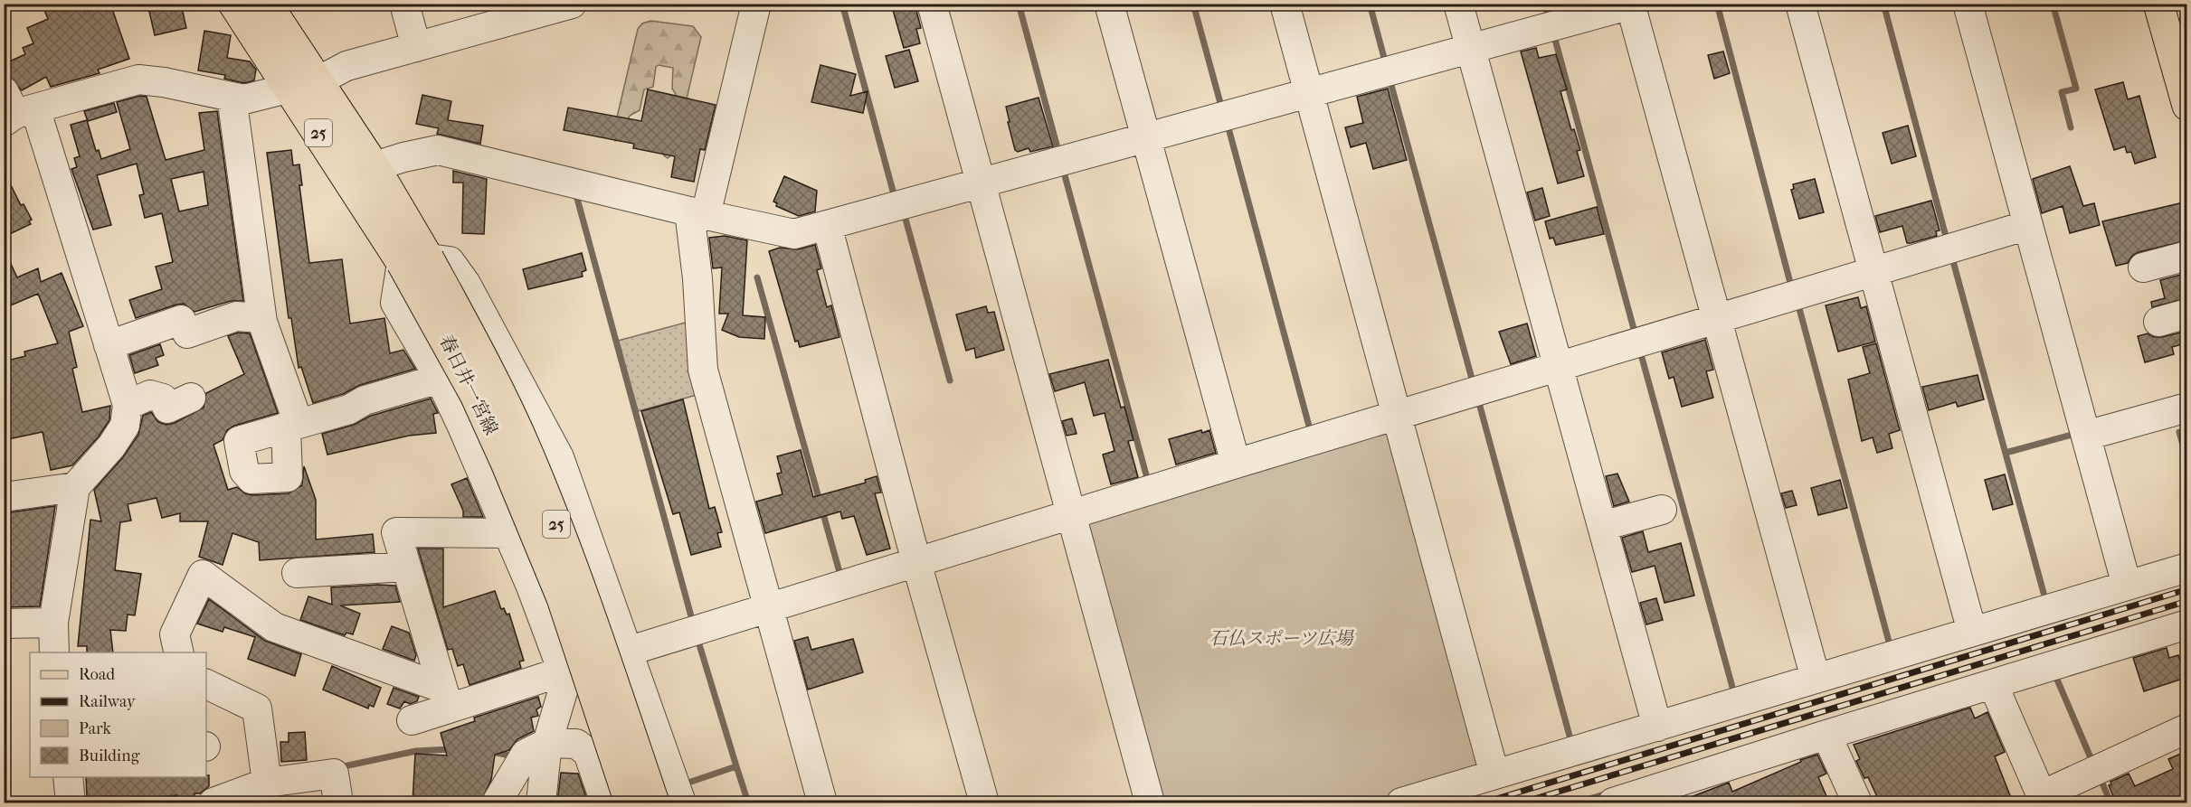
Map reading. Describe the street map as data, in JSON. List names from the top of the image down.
{
  "streets": {
    "main road": ["25", "春日井一宮線"]
  },
  "parks": ["石仏スポーツ広場"],
  "legend": [
    "Road",
    "Railway",
    "Park",
    "Building"
  ]
}
